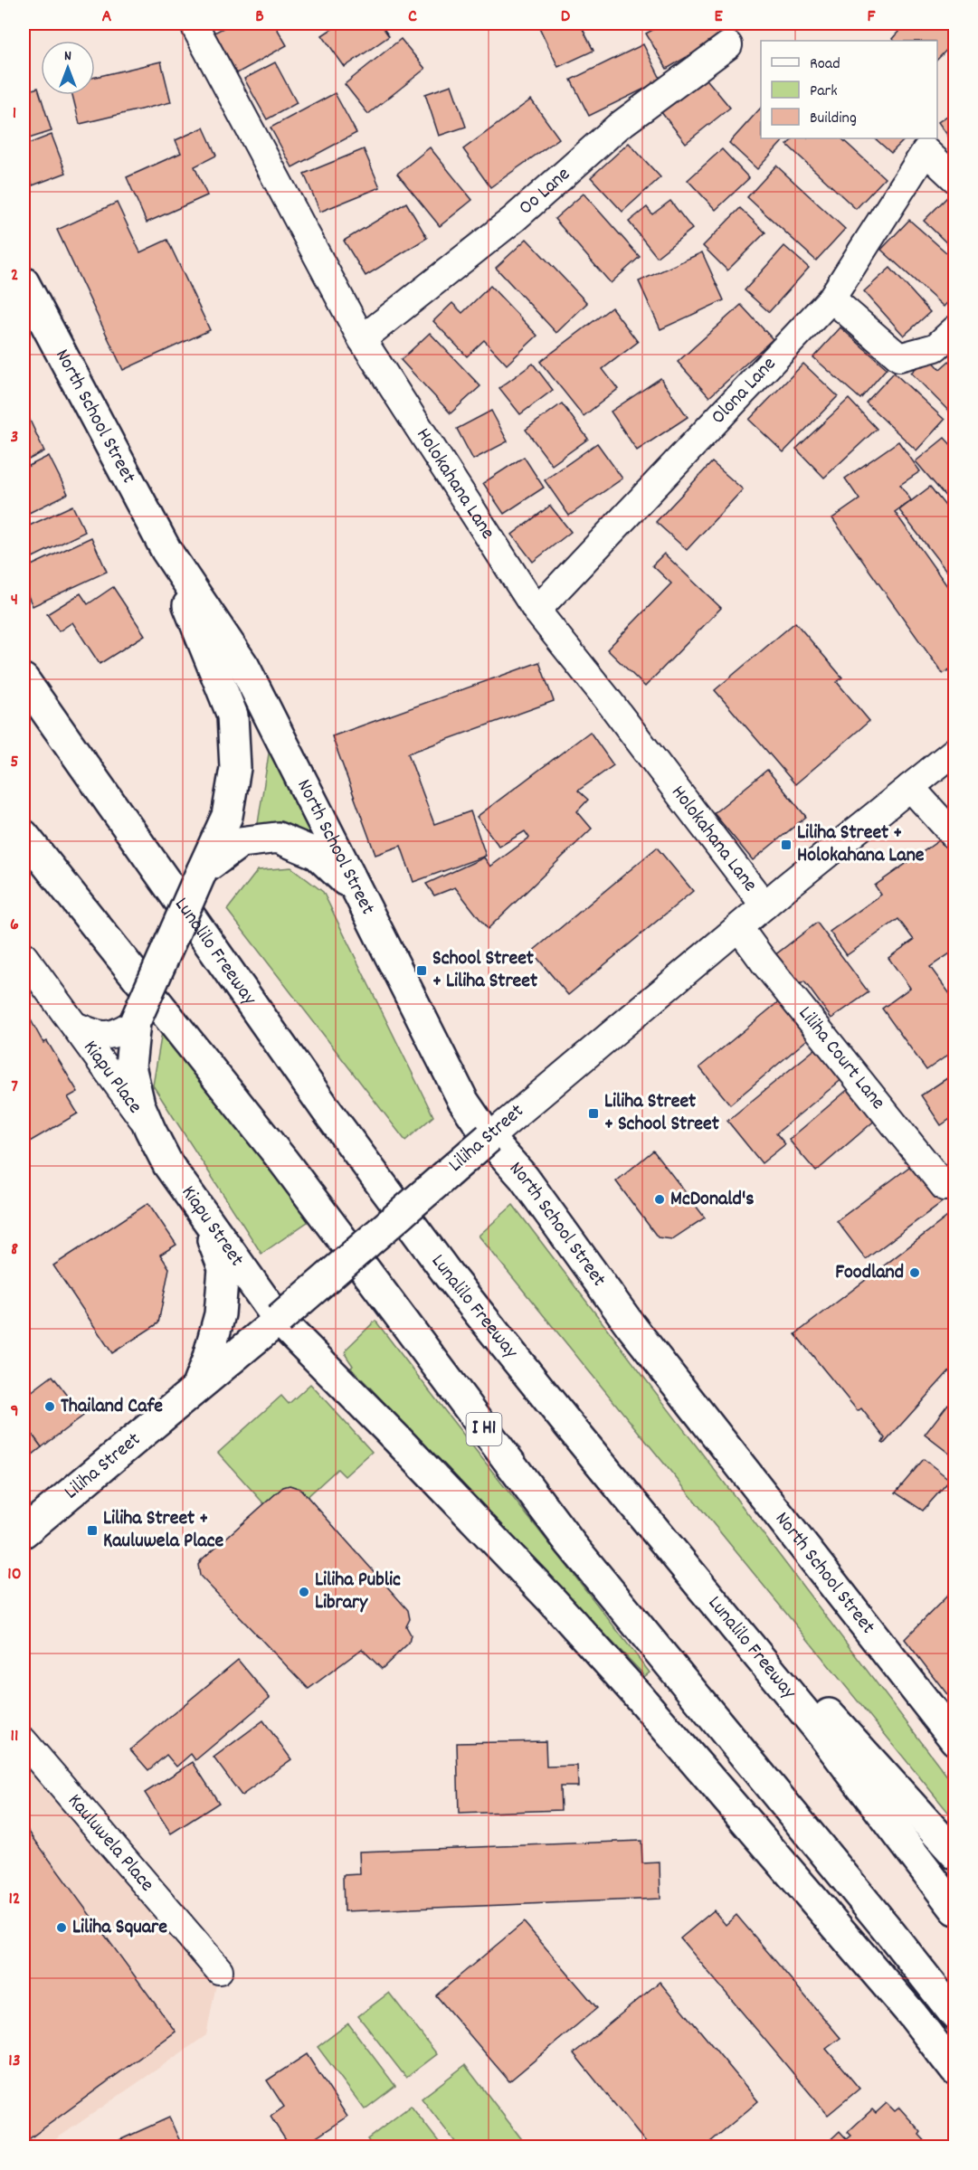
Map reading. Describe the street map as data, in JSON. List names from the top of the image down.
{
  "streets": {
    "main road": [
      "North School Street",
      "Lunalilo Freeway",
      "Liliha Street",
      "Kiapu Street",
      "I H1"
    ],
    "street": [
      "Oo Lane",
      "Olona Lane",
      "Holokahana Lane",
      "Liliha Court Lane",
      "Kiapu Place",
      "Kauluwela Place"
    ]
  },
  "crossings": [
    ["Oo Lane", "Holokahana Lane"],
    ["Olona Lane", "Holokahana Lane"],
    ["North School Street", "Kiapu Place"],
    ["North School Street", "Liliha Street"],
    ["North School Street", "Kiapu Street"],
    ["Holokahana Lane", "Liliha Street"],
    ["Liliha Court Lane", "Liliha Street"],
    ["Kiapu Place", "Kiapu Street"],
    ["Liliha Street", "Kiapu Street"]
  ],
  "places": {
    "transit": [
      "Liliha Street + Holokahana Lane",
      "School Street + Liliha Street",
      "Liliha Street + School Street",
      "Liliha Street + Kauluwela Place"
    ],
    "other": [
      "McDonald's",
      "Foodland",
      "Thailand Cafe",
      "Liliha Public Library",
      "Liliha Square"
    ]
  },
  "legend": ["Road", "Park", "Building"],
  "north": "top",
  "grid": {
    "columns": [
      "A",
      "B",
      "C",
      "D",
      "E",
      "F"
    ],
    "rows": [
      "1",
      "2",
      "3",
      "4",
      "5",
      "6",
      "7",
      "8",
      "9",
      "10",
      "11",
      "12",
      "13"
    ]
  }
}
